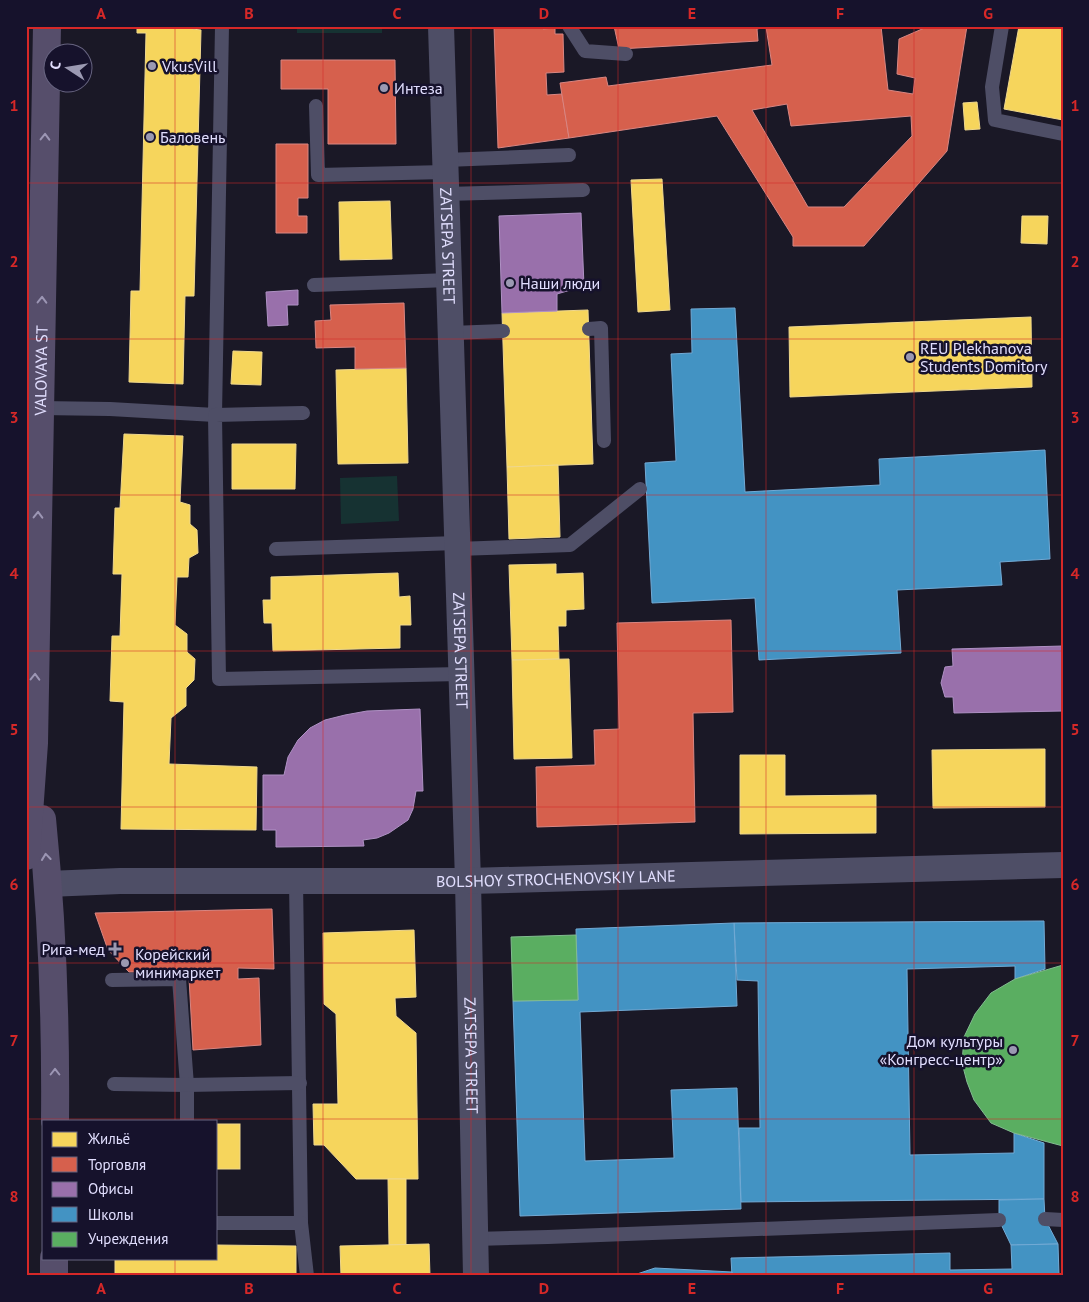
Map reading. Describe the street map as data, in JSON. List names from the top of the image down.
{
  "streets": {
    "main road": ["VALOVAYA ST"],
    "street": ["ZATSEPA STREET", "BOLSHOY STROCHENOVSKIY LANE"]
  },
  "crossings": [
    ["ZATSEPA STREET", "BOLSHOY STROCHENOVSKIY LANE"]
  ],
  "one_way": ["VALOVAYA ST"],
  "places": {
    "other": [
      "VkusVill",
      "Интеза",
      "Баловень",
      "Наши люди",
      "REU Plekhanova Students Domitory",
      "Корейский минимаркет",
      "Дом культуры «Конгресс-центр»"
    ],
    "health": ["Рига-мед"]
  },
  "legend": [
    "Жильё",
    "Торговля",
    "Офисы",
    "Школы",
    "Учреждения"
  ],
  "north": "left",
  "grid": {
    "columns": [
      "A",
      "B",
      "C",
      "D",
      "E",
      "F",
      "G"
    ],
    "rows": [
      "1",
      "2",
      "3",
      "4",
      "5",
      "6",
      "7",
      "8"
    ]
  }
}
